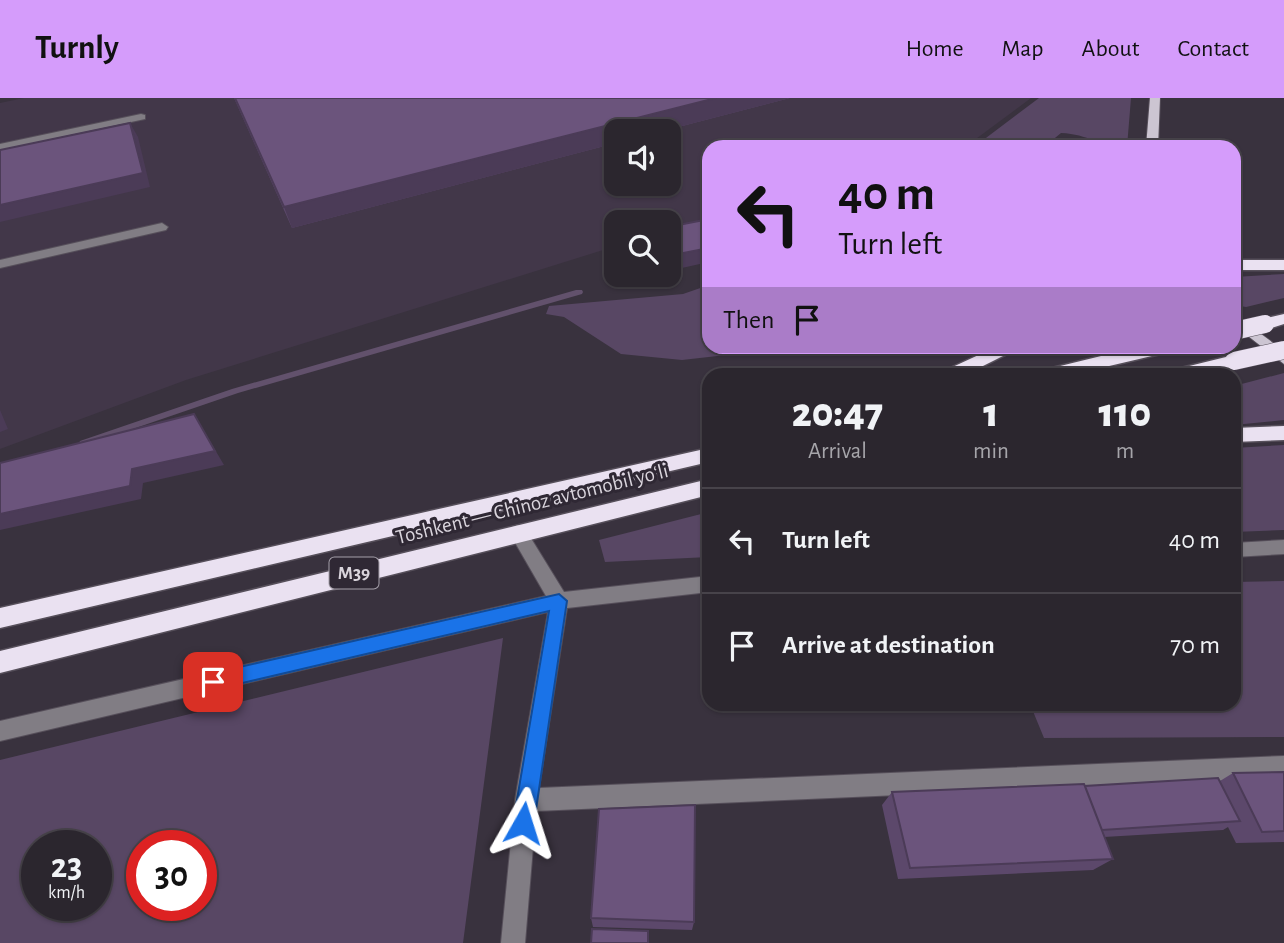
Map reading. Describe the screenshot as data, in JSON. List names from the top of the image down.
{
  "streets": {
    "highway": ["Toshkent — Chinoz avtomobil yoʻli", "M39"]
  },
  "page": {
    "header": "Turnly",
    "nav": [
      "Home",
      "Map",
      "About",
      "Contact"
    ],
    "turn": ["40 m", "Turn left"],
    "then": "Then",
    "eta": [
      "20:47",
      "Arrival",
      "1",
      "min",
      "110",
      "m"
    ],
    "list": [
      {
        "name": "Turn left",
        "value": "40 m"
      },
      {
        "name": "Arrive at destination",
        "value": "70 m"
      }
    ],
    "speed": "23 km/h",
    "limit": "30"
  }
}
